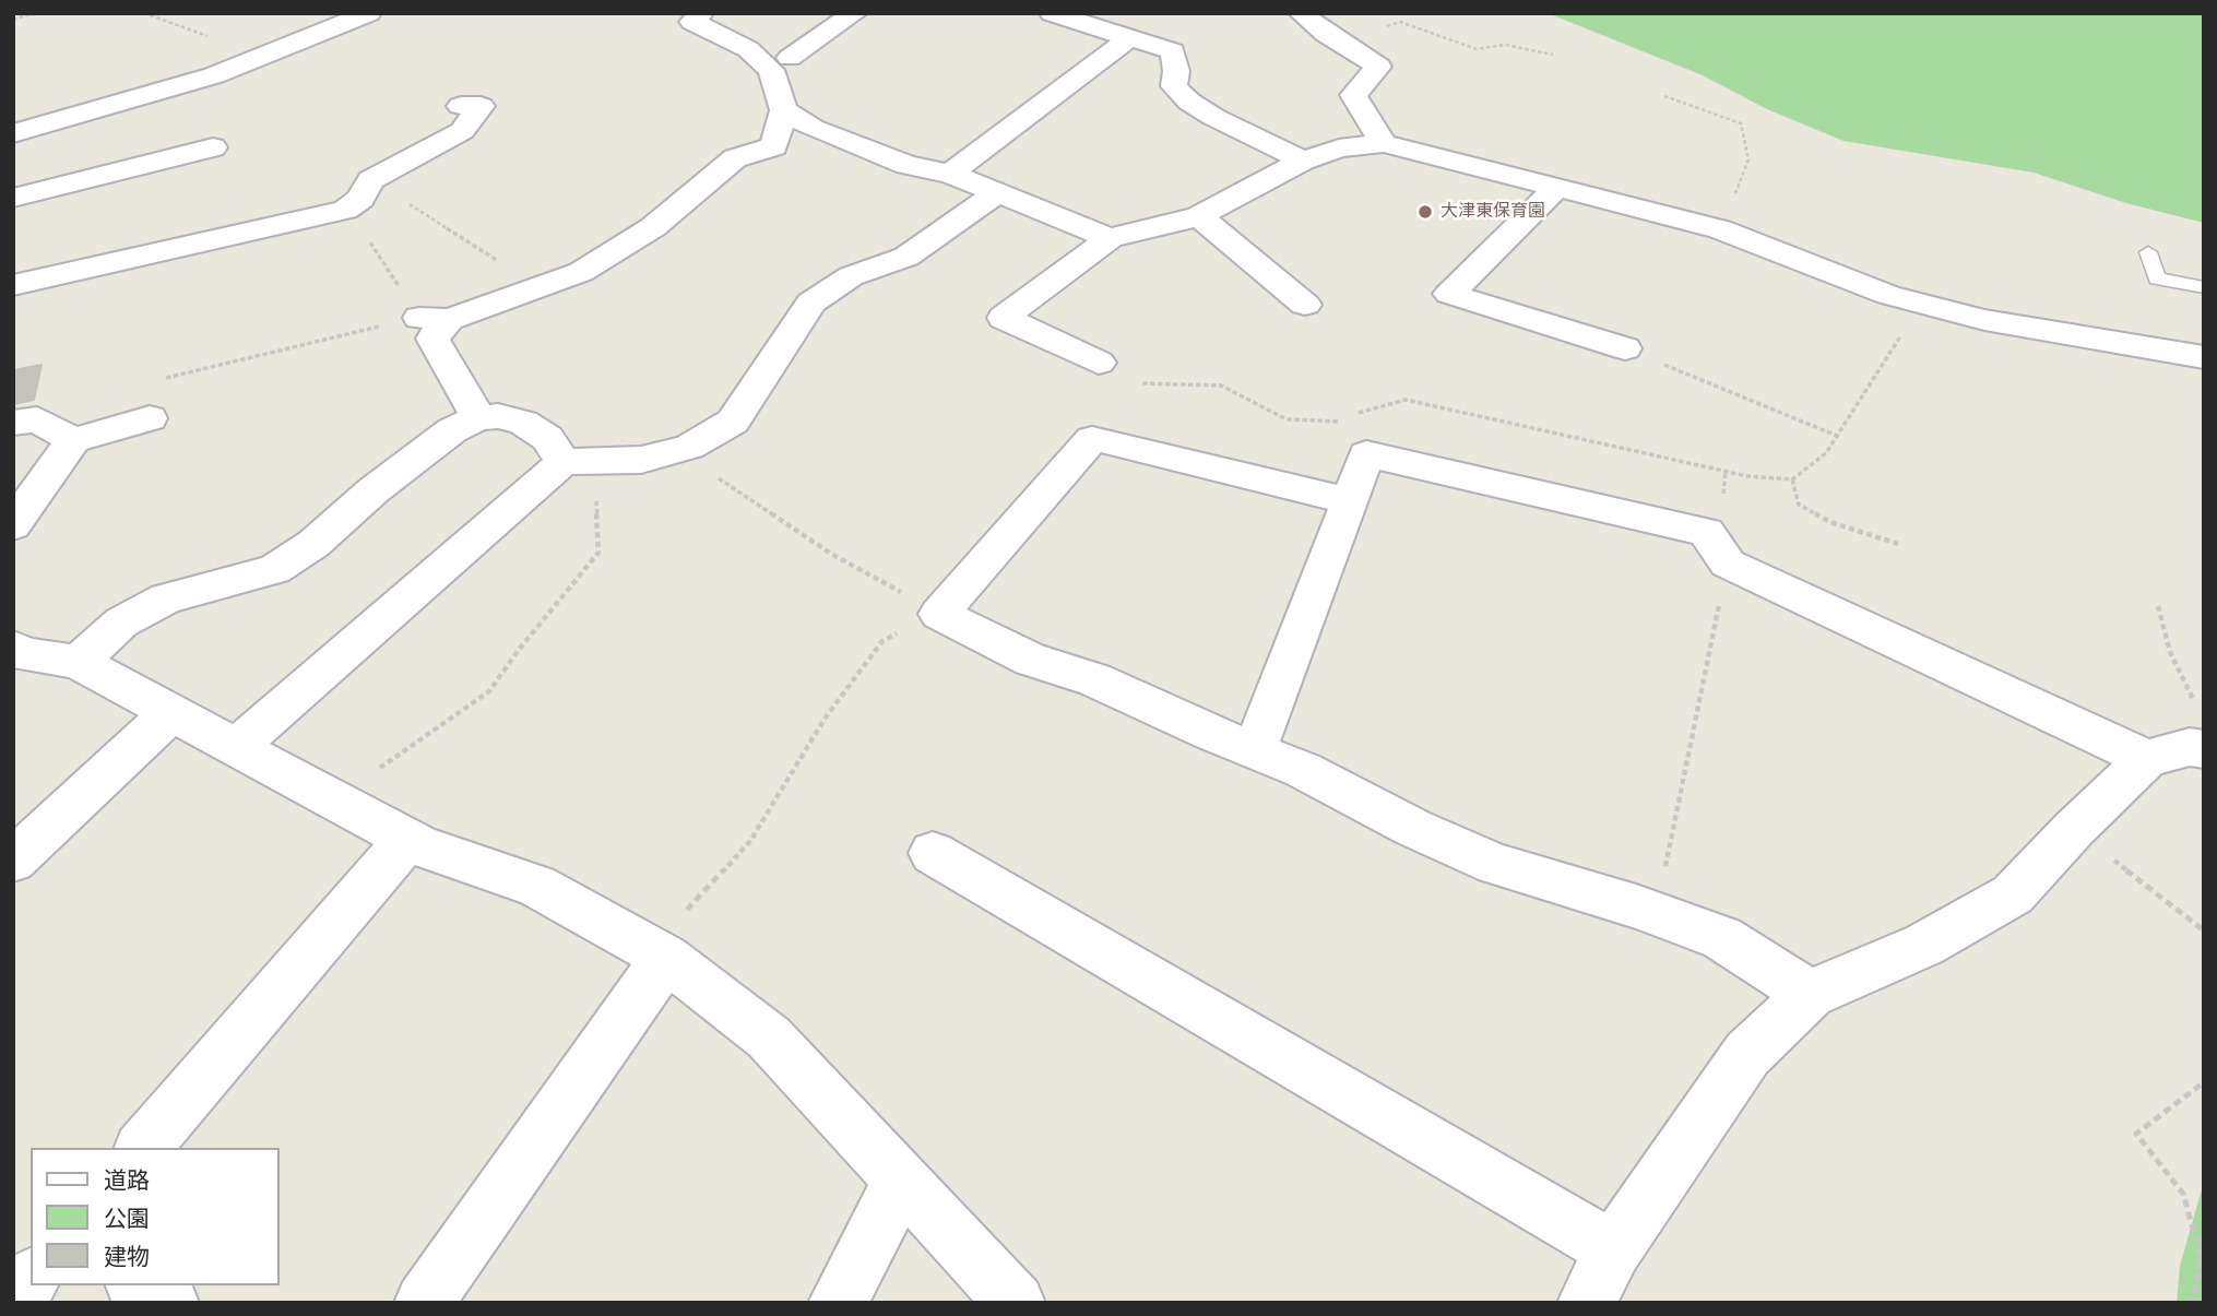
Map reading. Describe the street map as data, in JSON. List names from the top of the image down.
{
  "places": ["大津東保育園"],
  "legend": ["道路", "公園", "建物"]
}
